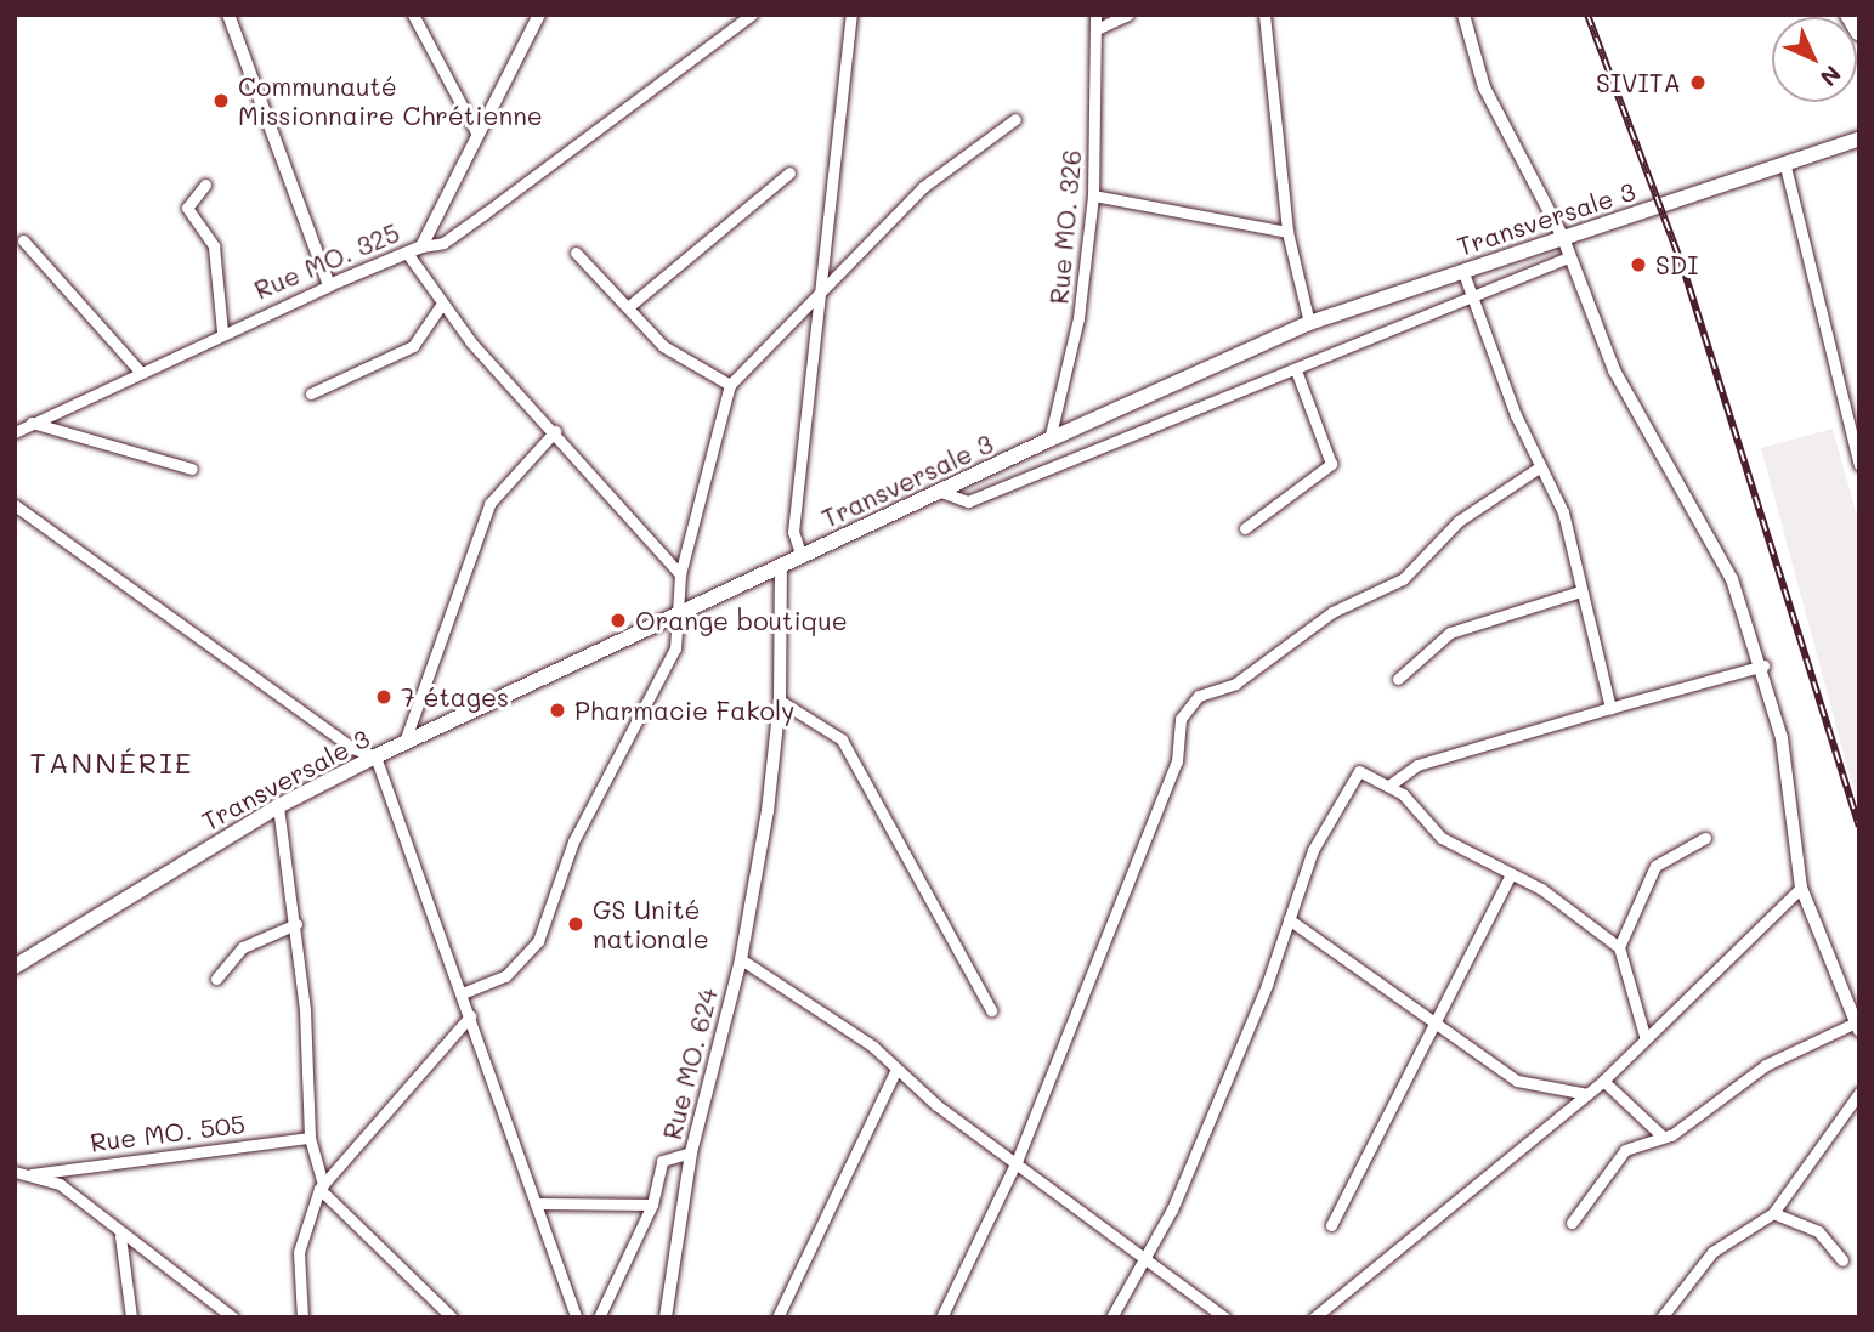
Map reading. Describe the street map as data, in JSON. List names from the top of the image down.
{
  "streets": {
    "main road": ["Transversale 3"],
    "street": [
      "Rue MO. 326",
      "Rue MO. 325",
      "Rue MO. 624",
      "Rue MO. 505"
    ]
  },
  "crossings": [
    ["Transversale 3", "Rue MO. 326"],
    ["Transversale 3", "Rue MO. 624"]
  ],
  "districts": ["TANNÉRIE"],
  "places": [
    "SIVITA",
    "Communauté Missionnaire Chrétienne",
    "SDI",
    "Orange boutique",
    "7 étages",
    "Pharmacie Fakoly",
    "GS Unité nationale"
  ],
  "north": "bottom right"
}
